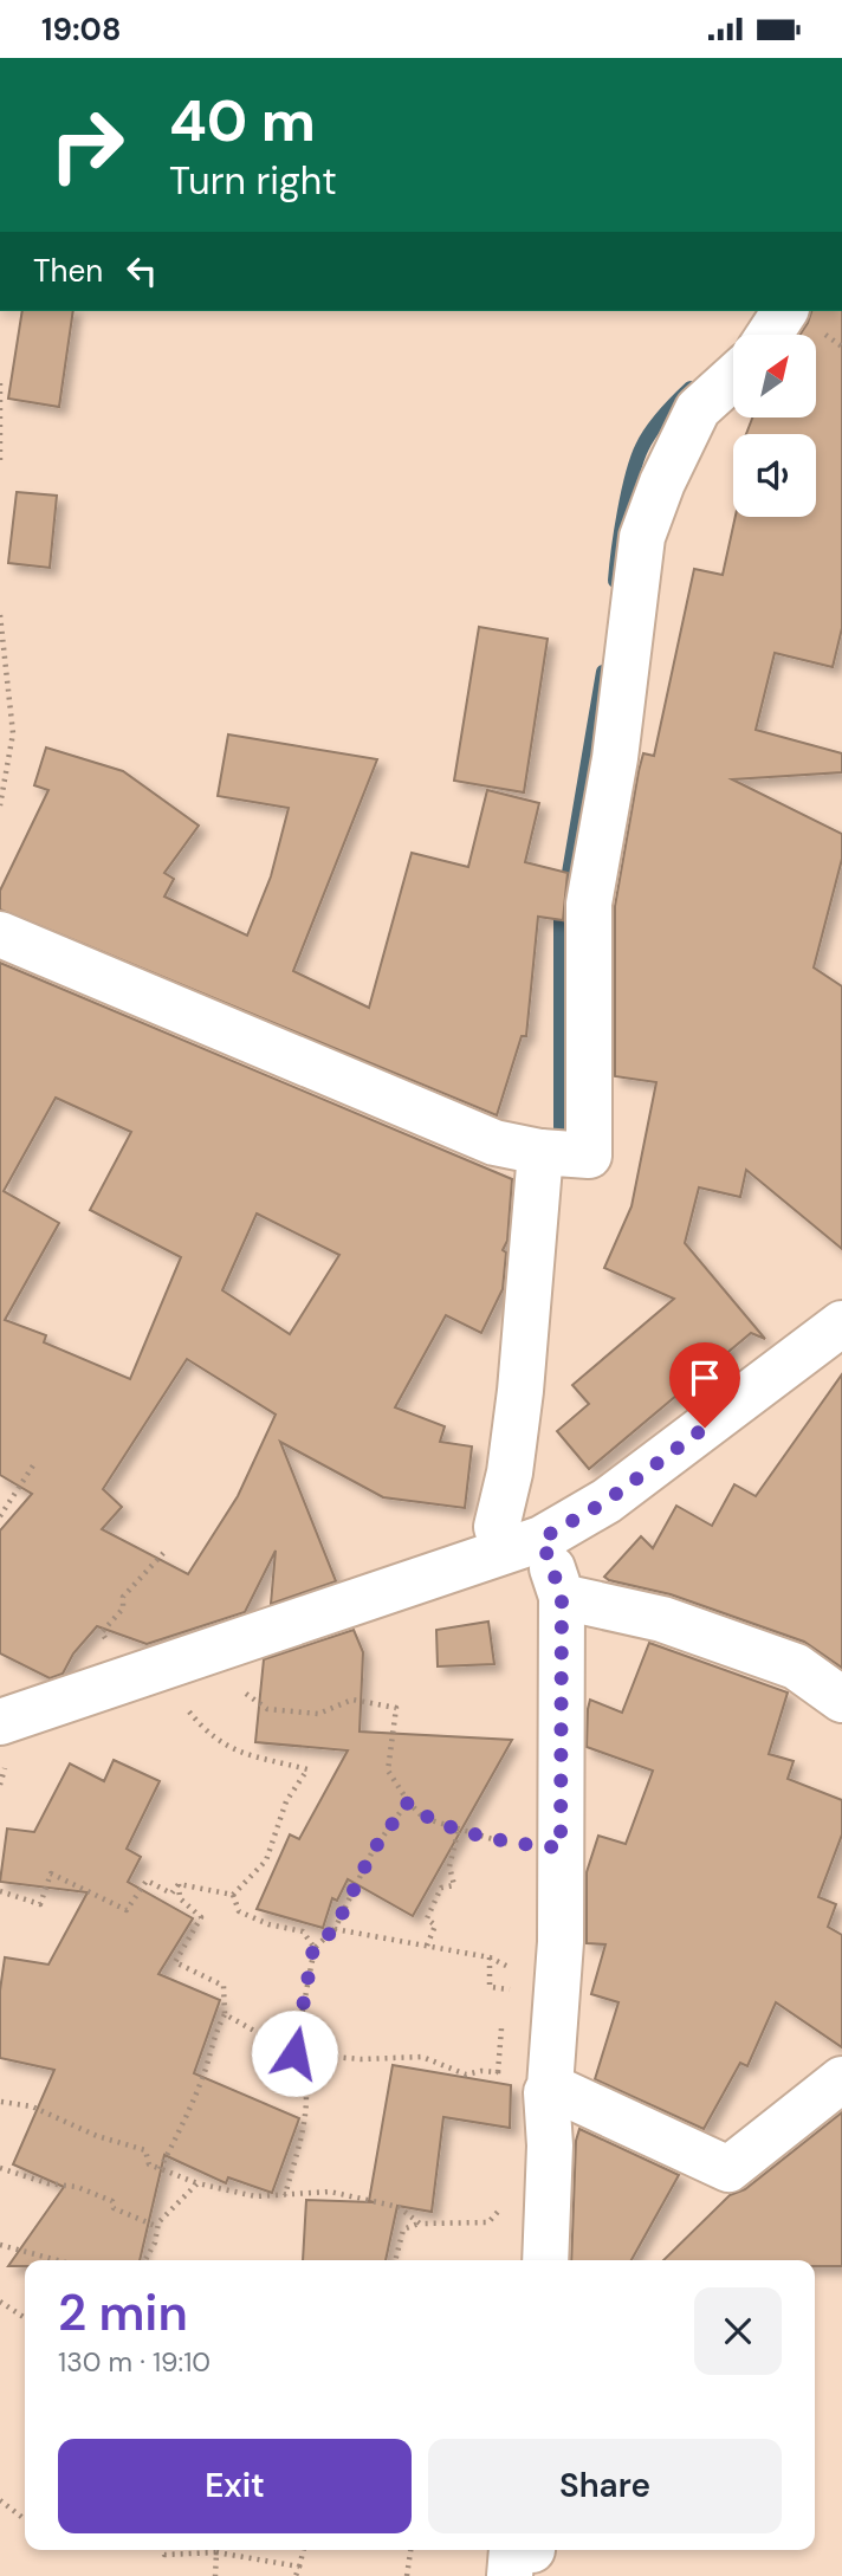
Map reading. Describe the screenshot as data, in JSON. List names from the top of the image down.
{
  "north": "top right",
  "page": {
    "status": "19:08",
    "turn": ["40 m", "Turn right"],
    "then": "Then",
    "heading": ["2 min", "130 m · 19:10"],
    "buttons": ["Exit", "Share"]
  }
}
